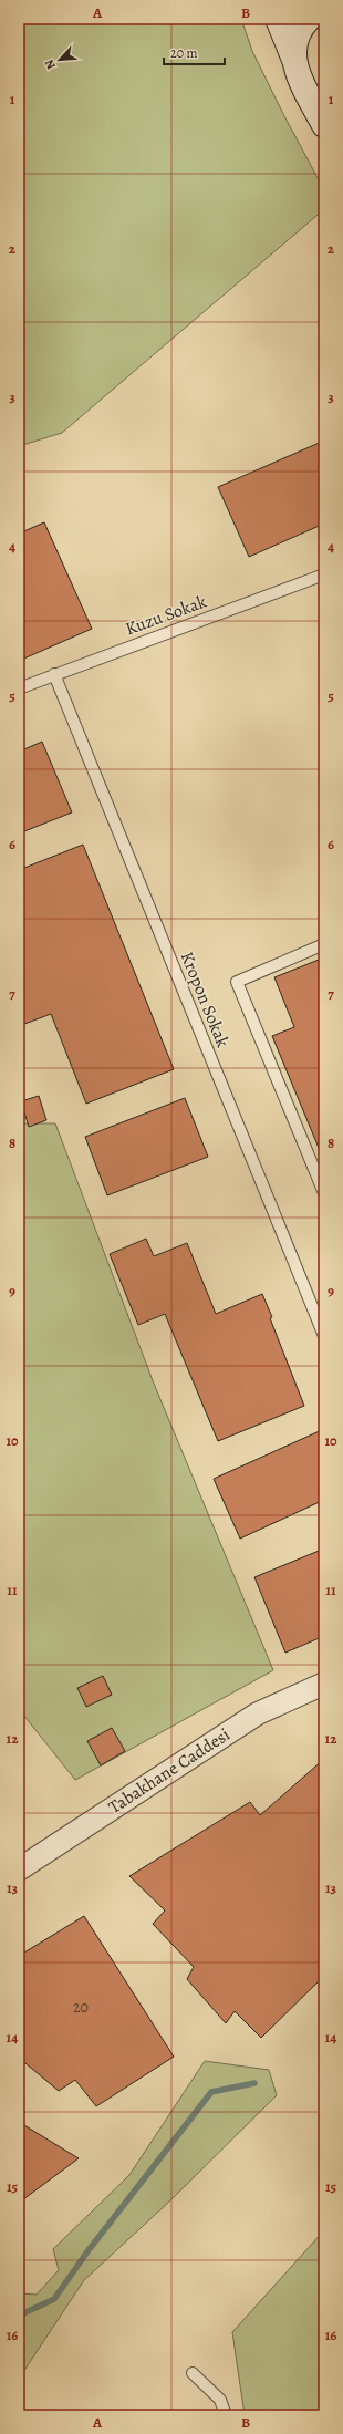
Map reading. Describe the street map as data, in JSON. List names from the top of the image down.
{
  "streets": {
    "street": ["Tabakhane Caddesi"],
    "lane": ["Kuzu Sokak", "Kropon Sokak"]
  },
  "crossings": [
    ["Kuzu Sokak", "Kropon Sokak"]
  ],
  "house_numbers": ["20"],
  "scale_bar": "20 m",
  "north": "bottom left",
  "grid": {
    "columns": ["A", "B"],
    "rows": [
      "1",
      "2",
      "3",
      "4",
      "5",
      "6",
      "7",
      "8",
      "9",
      "10",
      "11",
      "12",
      "13",
      "14",
      "15",
      "16"
    ]
  }
}
